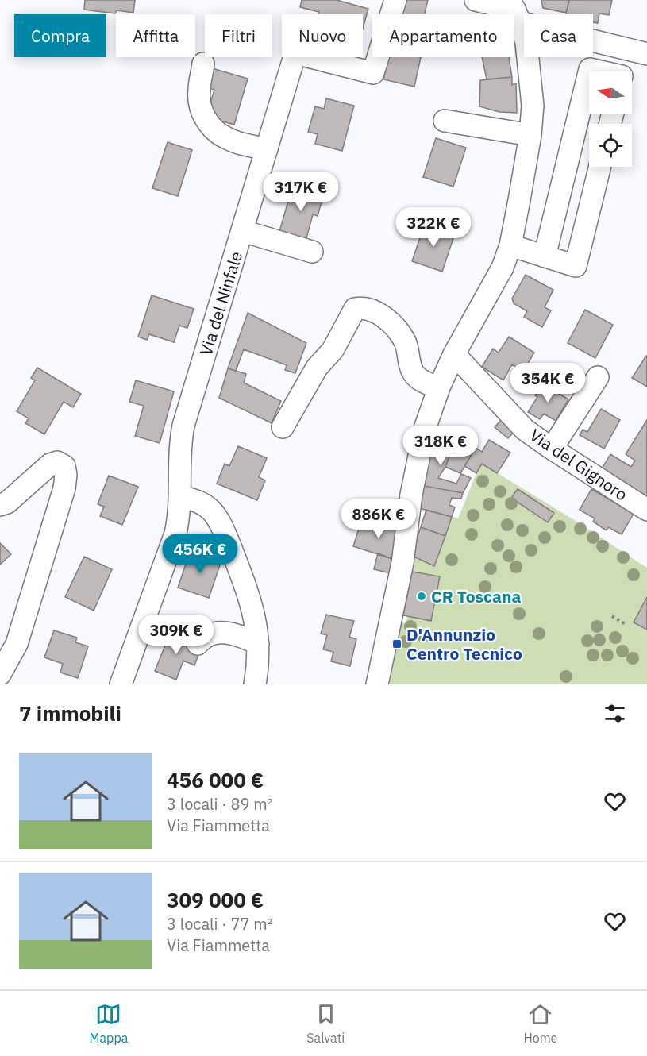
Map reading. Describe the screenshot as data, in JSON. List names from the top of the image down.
{
  "streets": {
    "street": ["Via del Ninfale", "Via del Gignoro"]
  },
  "places": {
    "other": ["CR Toscana"],
    "transit": ["D'Annunzio Centro Tecnico"]
  },
  "north": "left",
  "page": {
    "chip": [
      "Compra",
      "Affitta",
      "Filtri",
      "Nuovo",
      "Appartamento",
      "Casa"
    ],
    "price": [
      "317K €",
      "322K €",
      "354K €",
      "318K €",
      "886K €",
      "456K €",
      "309K €"
    ],
    "heading": "7 immobili",
    "list": [
      {
        "name": "456 000 €",
        "note": "3 locali · 89 m² · Via Fiammetta"
      },
      {
        "name": "309 000 €",
        "note": "3 locali · 77 m² · Via Fiammetta"
      }
    ],
    "tabs": ["Mappa", "Salvati", "Home"]
  }
}
